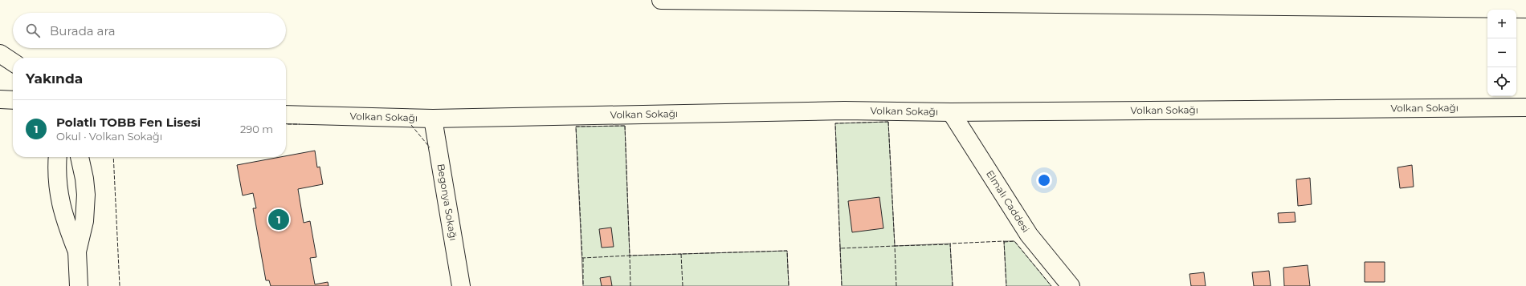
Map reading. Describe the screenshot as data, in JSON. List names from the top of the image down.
{
  "streets": {
    "street": ["Volkan Sokağı", "Elmalı Caddesi", "Begonya Sokağı"]
  },
  "crossings": [
    ["Volkan Sokağı", "Elmalı Caddesi"],
    ["Volkan Sokağı", "Begonya Sokağı"]
  ],
  "page": {
    "map_buttons": ["+", "−"],
    "search": "Burada ara",
    "heading": "Yakında",
    "list": [
      {
        "mark": "1",
        "name": "Polatlı TOBB Fen Lisesi",
        "note": "Okul · Volkan Sokağı",
        "value": "290 m"
      }
    ],
    "pins": "1"
  }
}
